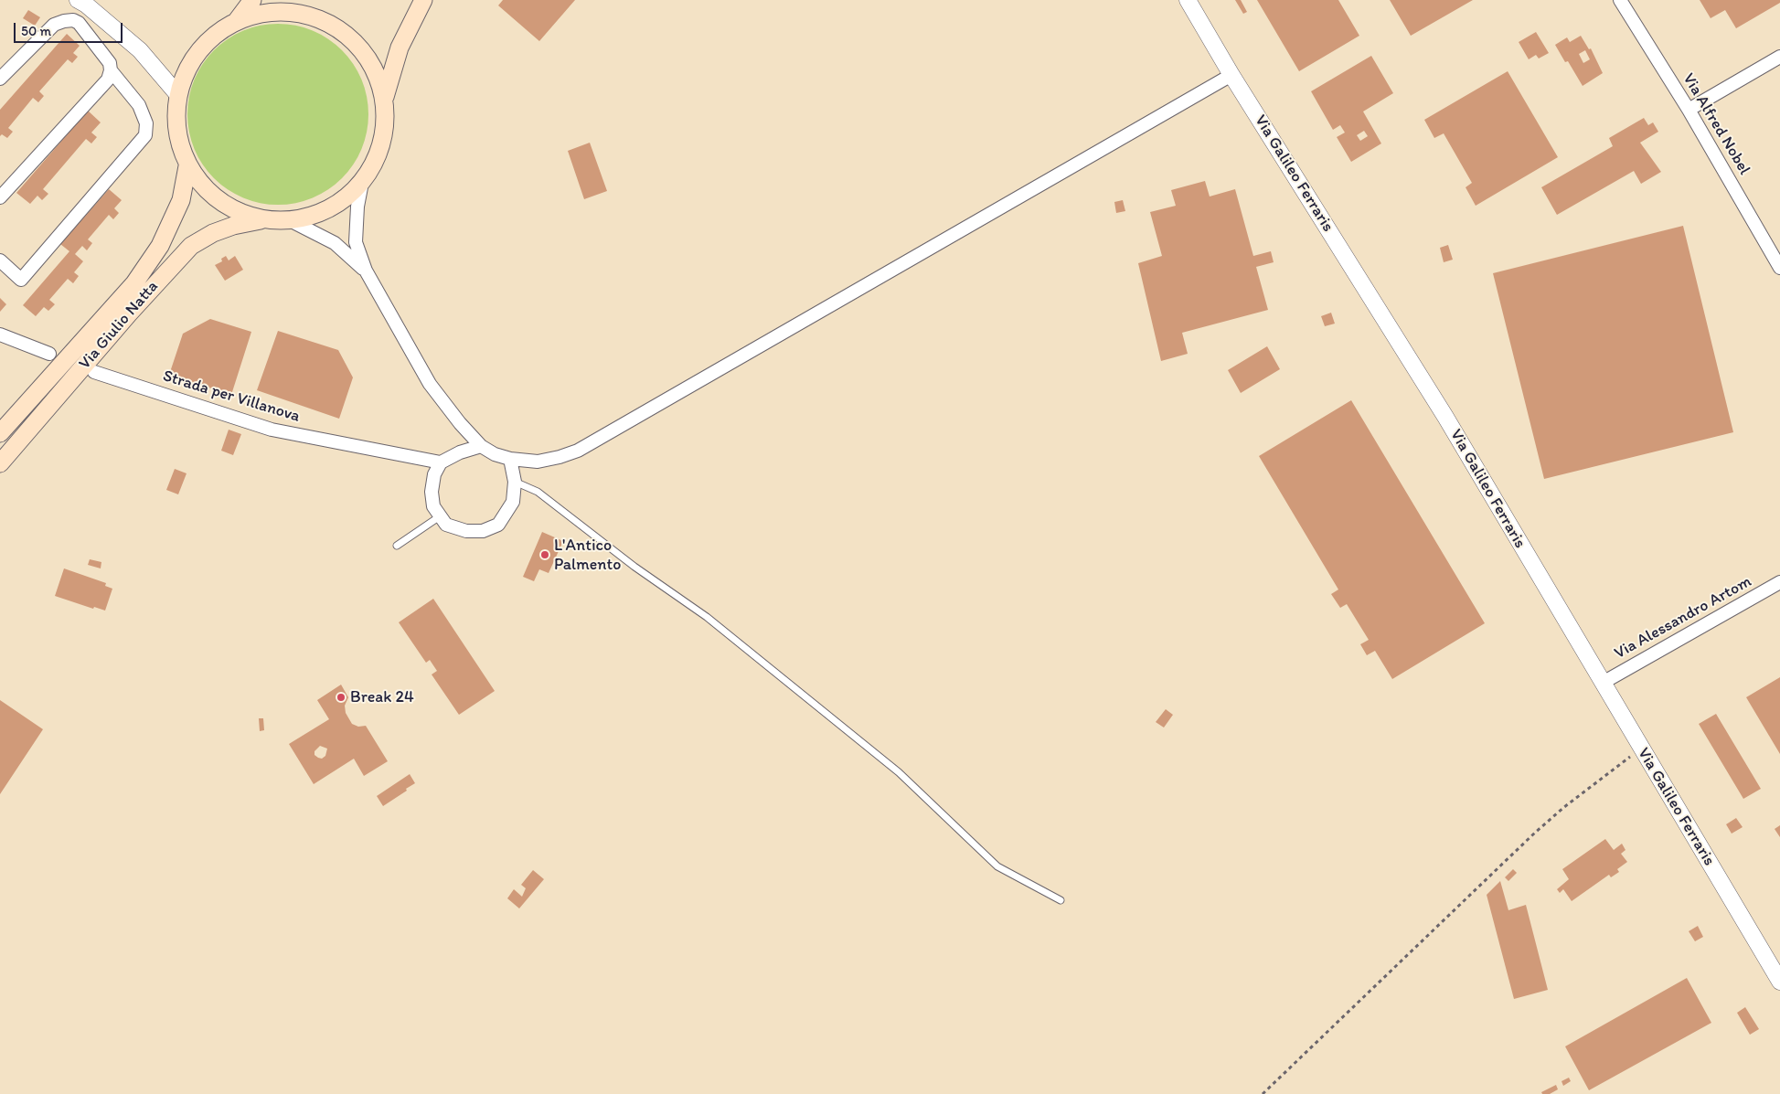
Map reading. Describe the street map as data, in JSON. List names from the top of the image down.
{
  "streets": {
    "main road": ["Via Giulio Natta"],
    "street": [
      "Via Alfred Nobel",
      "Via Galileo Ferraris",
      "Strada per Villanova",
      "Via Alessandro Artom"
    ]
  },
  "crossings": [
    ["Via Galileo Ferraris", "Via Alessandro Artom"]
  ],
  "places": ["L'Antico Palmento", "Break 24"],
  "scale_bar": "50 m"
}
